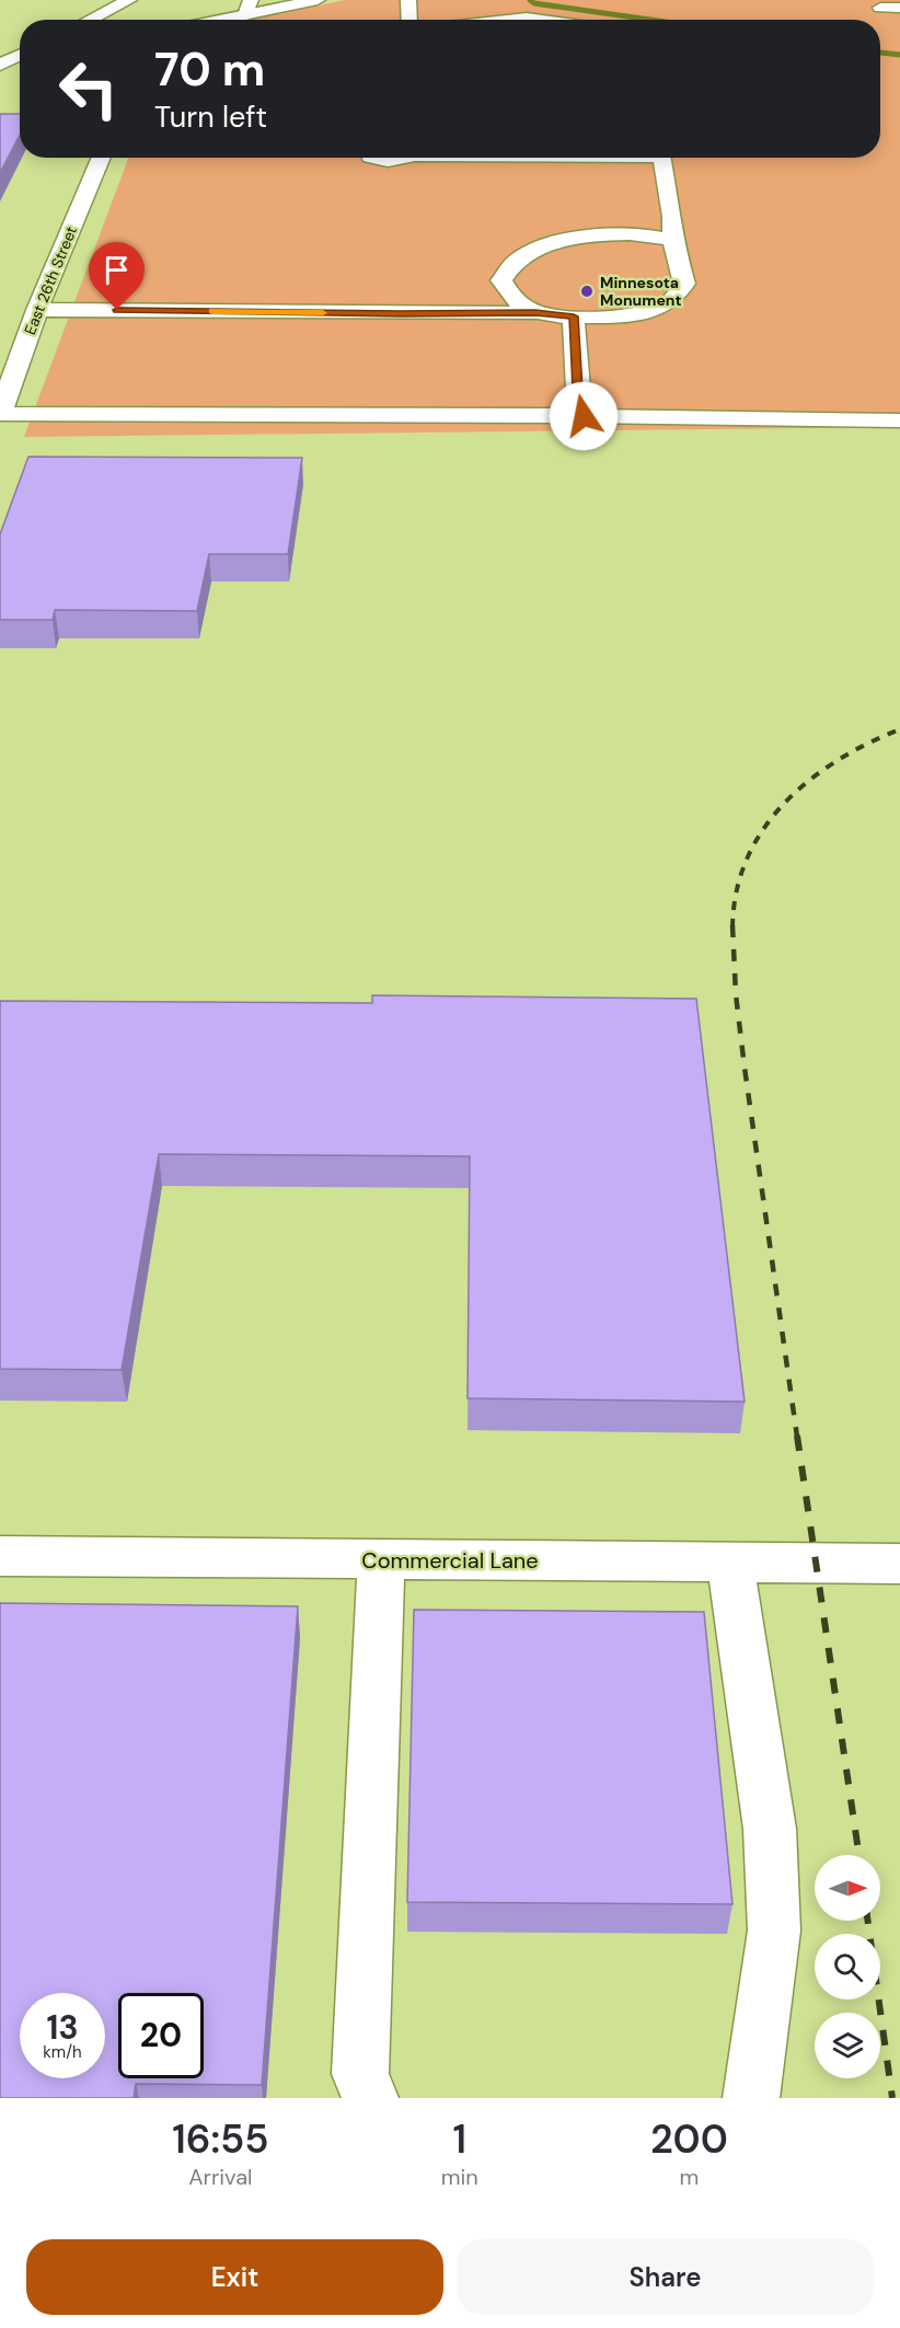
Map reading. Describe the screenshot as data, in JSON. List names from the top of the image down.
{
  "streets": {
    "street": ["East 26th Street", "Commercial Lane"]
  },
  "places": ["Minnesota Monument"],
  "north": "right",
  "page": {
    "turn": ["70 m", "Turn left"],
    "speed": "13 km/h",
    "limit": "20",
    "eta": [
      "16:55",
      "Arrival",
      "1",
      "min",
      "200",
      "m"
    ],
    "buttons": ["Exit", "Share"]
  }
}
